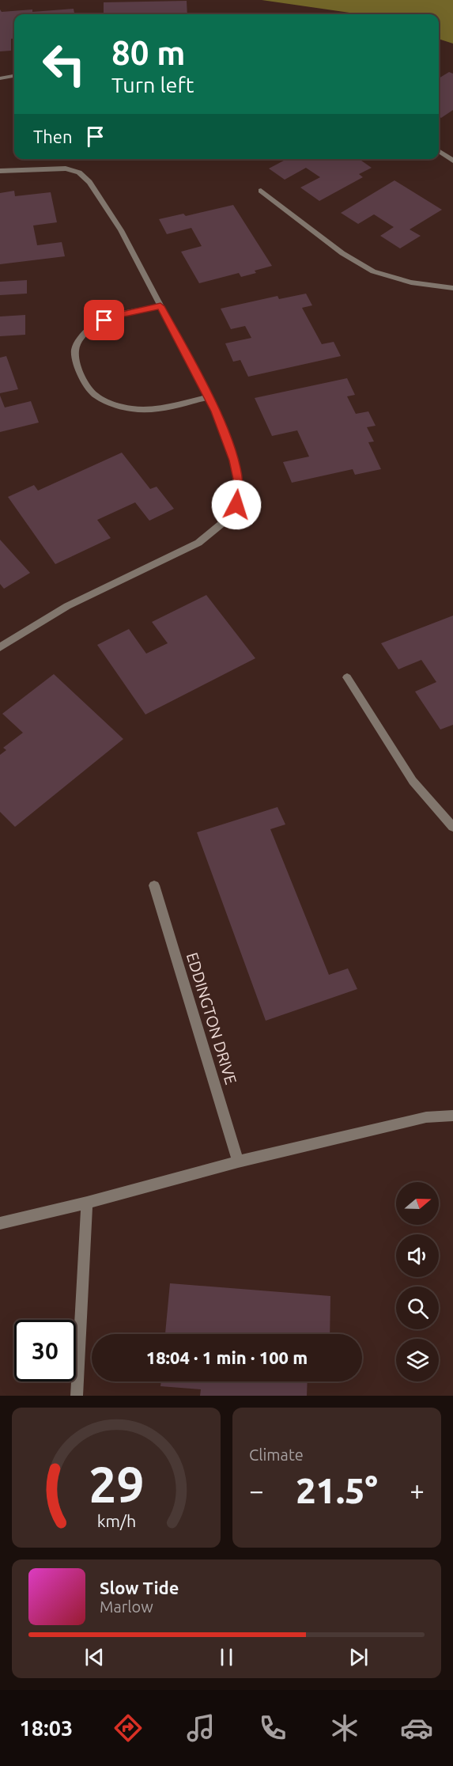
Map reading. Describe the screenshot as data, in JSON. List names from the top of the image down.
{
  "streets": {
    "street": ["EDDINGTON DRIVE"]
  },
  "north": "right",
  "page": {
    "turn": ["80 m", "Turn left"],
    "then": "Then",
    "limit": "30",
    "trip": "18:04 · 1 min · 100 m",
    "tile": "Climate",
    "heat": ["−", "21.5°", "+"],
    "song": ["Slow Tide", "Marlow"],
    "tabs": "18:03",
    "gauge": ["29", "km/h"]
  }
}
